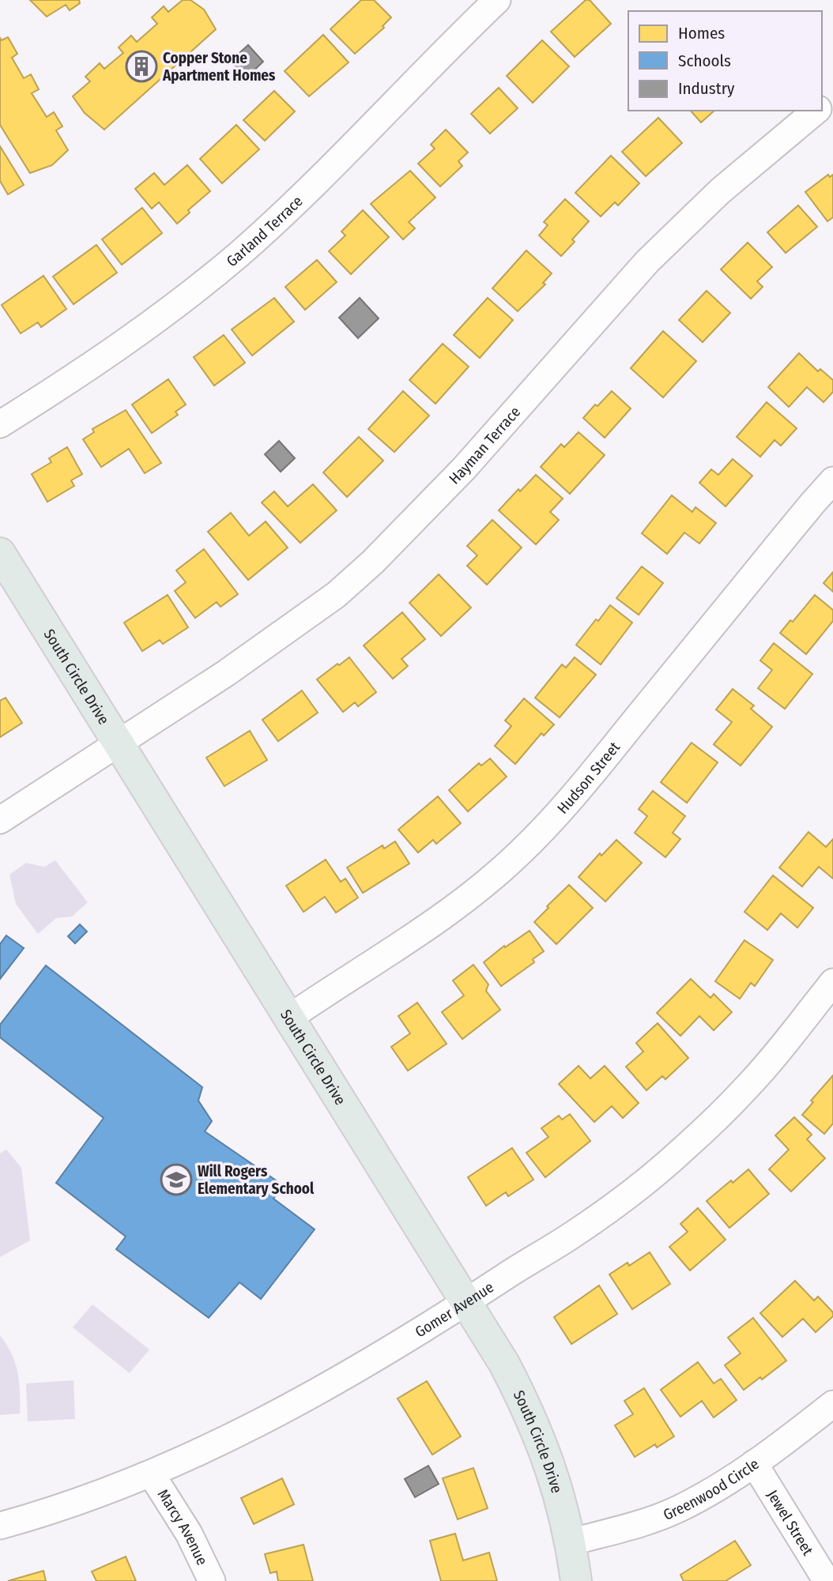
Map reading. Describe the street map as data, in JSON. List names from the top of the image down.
{
  "streets": {
    "main road": ["South Circle Drive"],
    "street": [
      "Garland Terrace",
      "Hayman Terrace",
      "Hudson Street",
      "Gomer Avenue",
      "Greenwood Circle",
      "Jewel Street",
      "Marcy Avenue"
    ]
  },
  "crossings": [
    ["Hayman Terrace", "South Circle Drive"],
    ["South Circle Drive", "Hudson Street"],
    ["South Circle Drive", "Gomer Avenue"],
    ["South Circle Drive", "Greenwood Circle"],
    ["Gomer Avenue", "Marcy Avenue"],
    ["Greenwood Circle", "Jewel Street"]
  ],
  "places": {
    "building": ["Copper Stone Apartment Homes"],
    "school or university": ["Will Rogers Elementary School"]
  },
  "legend": ["Homes", "Schools", "Industry"]
}
